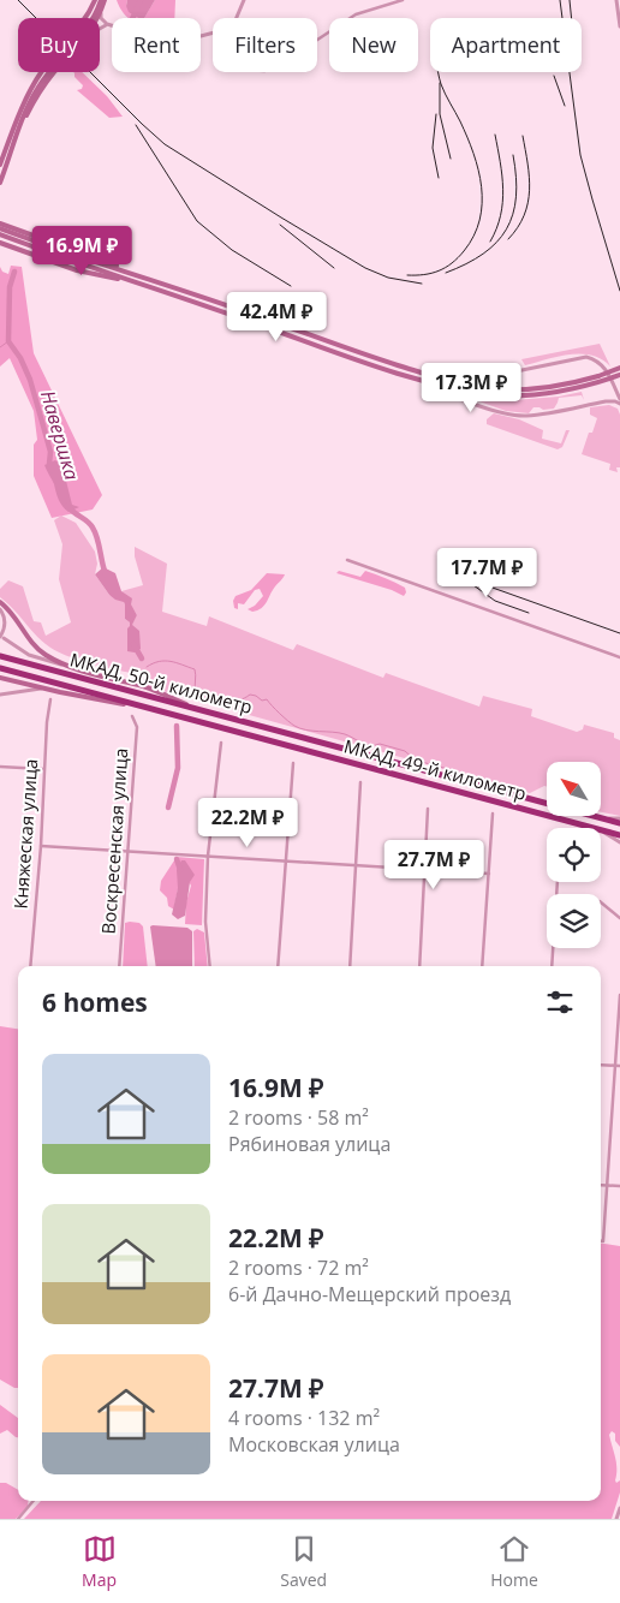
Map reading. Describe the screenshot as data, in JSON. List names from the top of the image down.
{
  "streets": {
    "highway": ["МКАД, 50-й километр", "МКАД, 49-й километр"],
    "street": ["Княжеская улица", "Воскресенская улица"]
  },
  "crossings": [
    ["МКАД, 50-й километр", "МКАД, 49-й километр"]
  ],
  "water": ["Навершка"],
  "north": "top left",
  "page": {
    "chip": [
      "Buy",
      "Rent",
      "Filters",
      "New",
      "Apartment"
    ],
    "price": [
      "16.9M ₽",
      "42.4M ₽",
      "17.3M ₽",
      "17.7M ₽",
      "22.2M ₽",
      "27.7M ₽"
    ],
    "heading": "6 homes",
    "list": [
      {
        "name": "16.9M ₽",
        "note": "2 rooms · 58 m² · Рябиновая улица"
      },
      {
        "name": "22.2M ₽",
        "note": "2 rooms · 72 m² · 6-й Дачно-Мещерский проезд"
      },
      {
        "name": "27.7M ₽",
        "note": "4 rooms · 132 m² · Московская улица"
      }
    ],
    "tabs": ["Map", "Saved", "Home"]
  }
}
